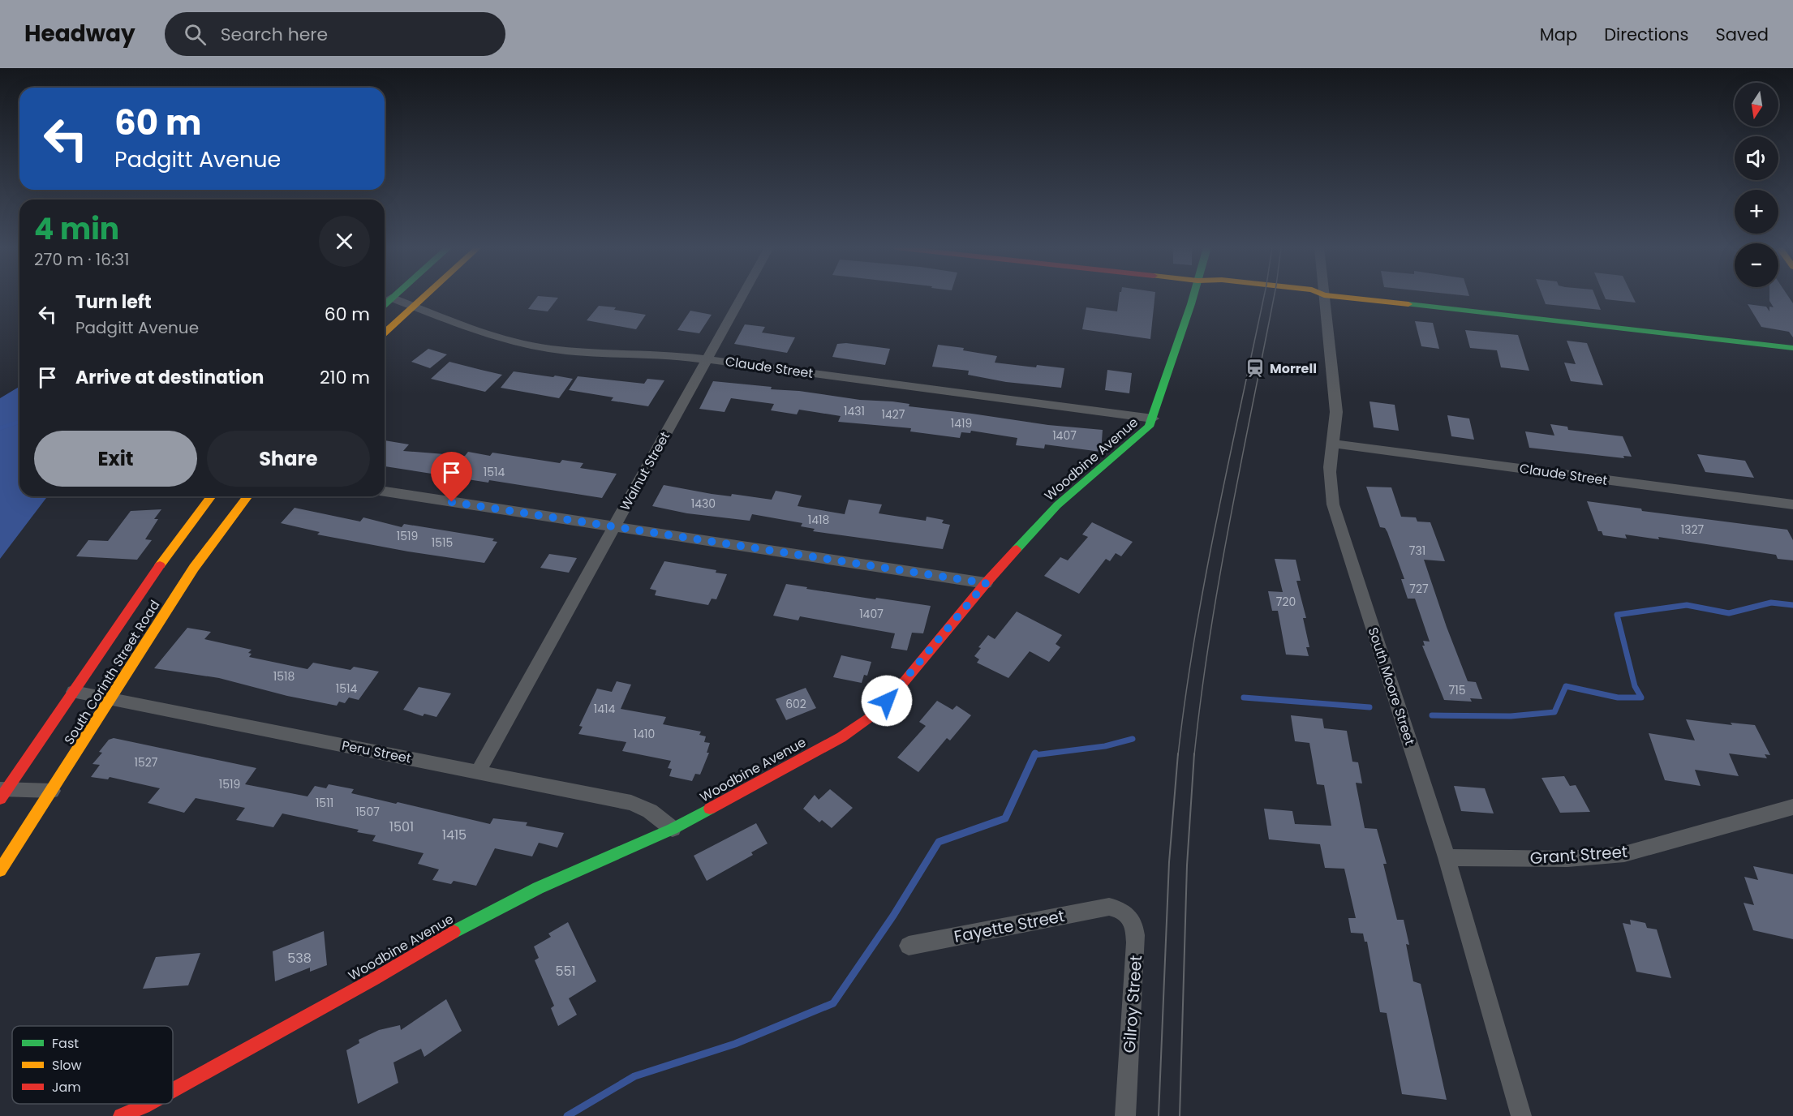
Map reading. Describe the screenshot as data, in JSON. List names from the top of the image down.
{
  "streets": {
    "street": [
      "Claude Street",
      "Woodbine Avenue",
      "Walnut Street",
      "South Corinth Street Road",
      "South Moore Street",
      "Peru Street",
      "Grant Street",
      "Fayette Street",
      "Gilroy Street"
    ]
  },
  "crossings": [
    ["Claude Street", "Woodbine Avenue"],
    ["Claude Street", "Walnut Street"],
    ["Claude Street", "South Moore Street"],
    ["Woodbine Avenue", "Peru Street"],
    ["Walnut Street", "Peru Street"],
    ["South Corinth Street Road", "Peru Street"],
    ["South Moore Street", "Grant Street"],
    ["Fayette Street", "Gilroy Street"]
  ],
  "places": {
    "station": ["Morrell"]
  },
  "house_numbers": [
    "1431",
    "1427",
    "1419",
    "1407",
    "1514",
    "1430",
    "1418",
    "1327",
    "1519",
    "1515",
    "731",
    "727",
    "720",
    "1407",
    "1518",
    "1514",
    "715",
    "602",
    "1414",
    "1410",
    "1527",
    "1519",
    "1511",
    "1507",
    "1501",
    "1415",
    "538",
    "551"
  ],
  "legend": ["Fast", "Slow", "Jam"],
  "north": "bottom",
  "page": {
    "header": "Headway",
    "search": "Search here",
    "nav": ["Map", "Directions", "Saved"],
    "map_buttons": ["+", "−"],
    "turn": ["60 m", "Padgitt Avenue"],
    "heading": ["4 min", "270 m · 16:31"],
    "list": [
      {
        "name": "Turn left",
        "note": "Padgitt Avenue",
        "value": "60 m"
      },
      {
        "name": "Arrive at destination",
        "value": "210 m"
      }
    ],
    "buttons": ["Exit", "Share"]
  }
}
